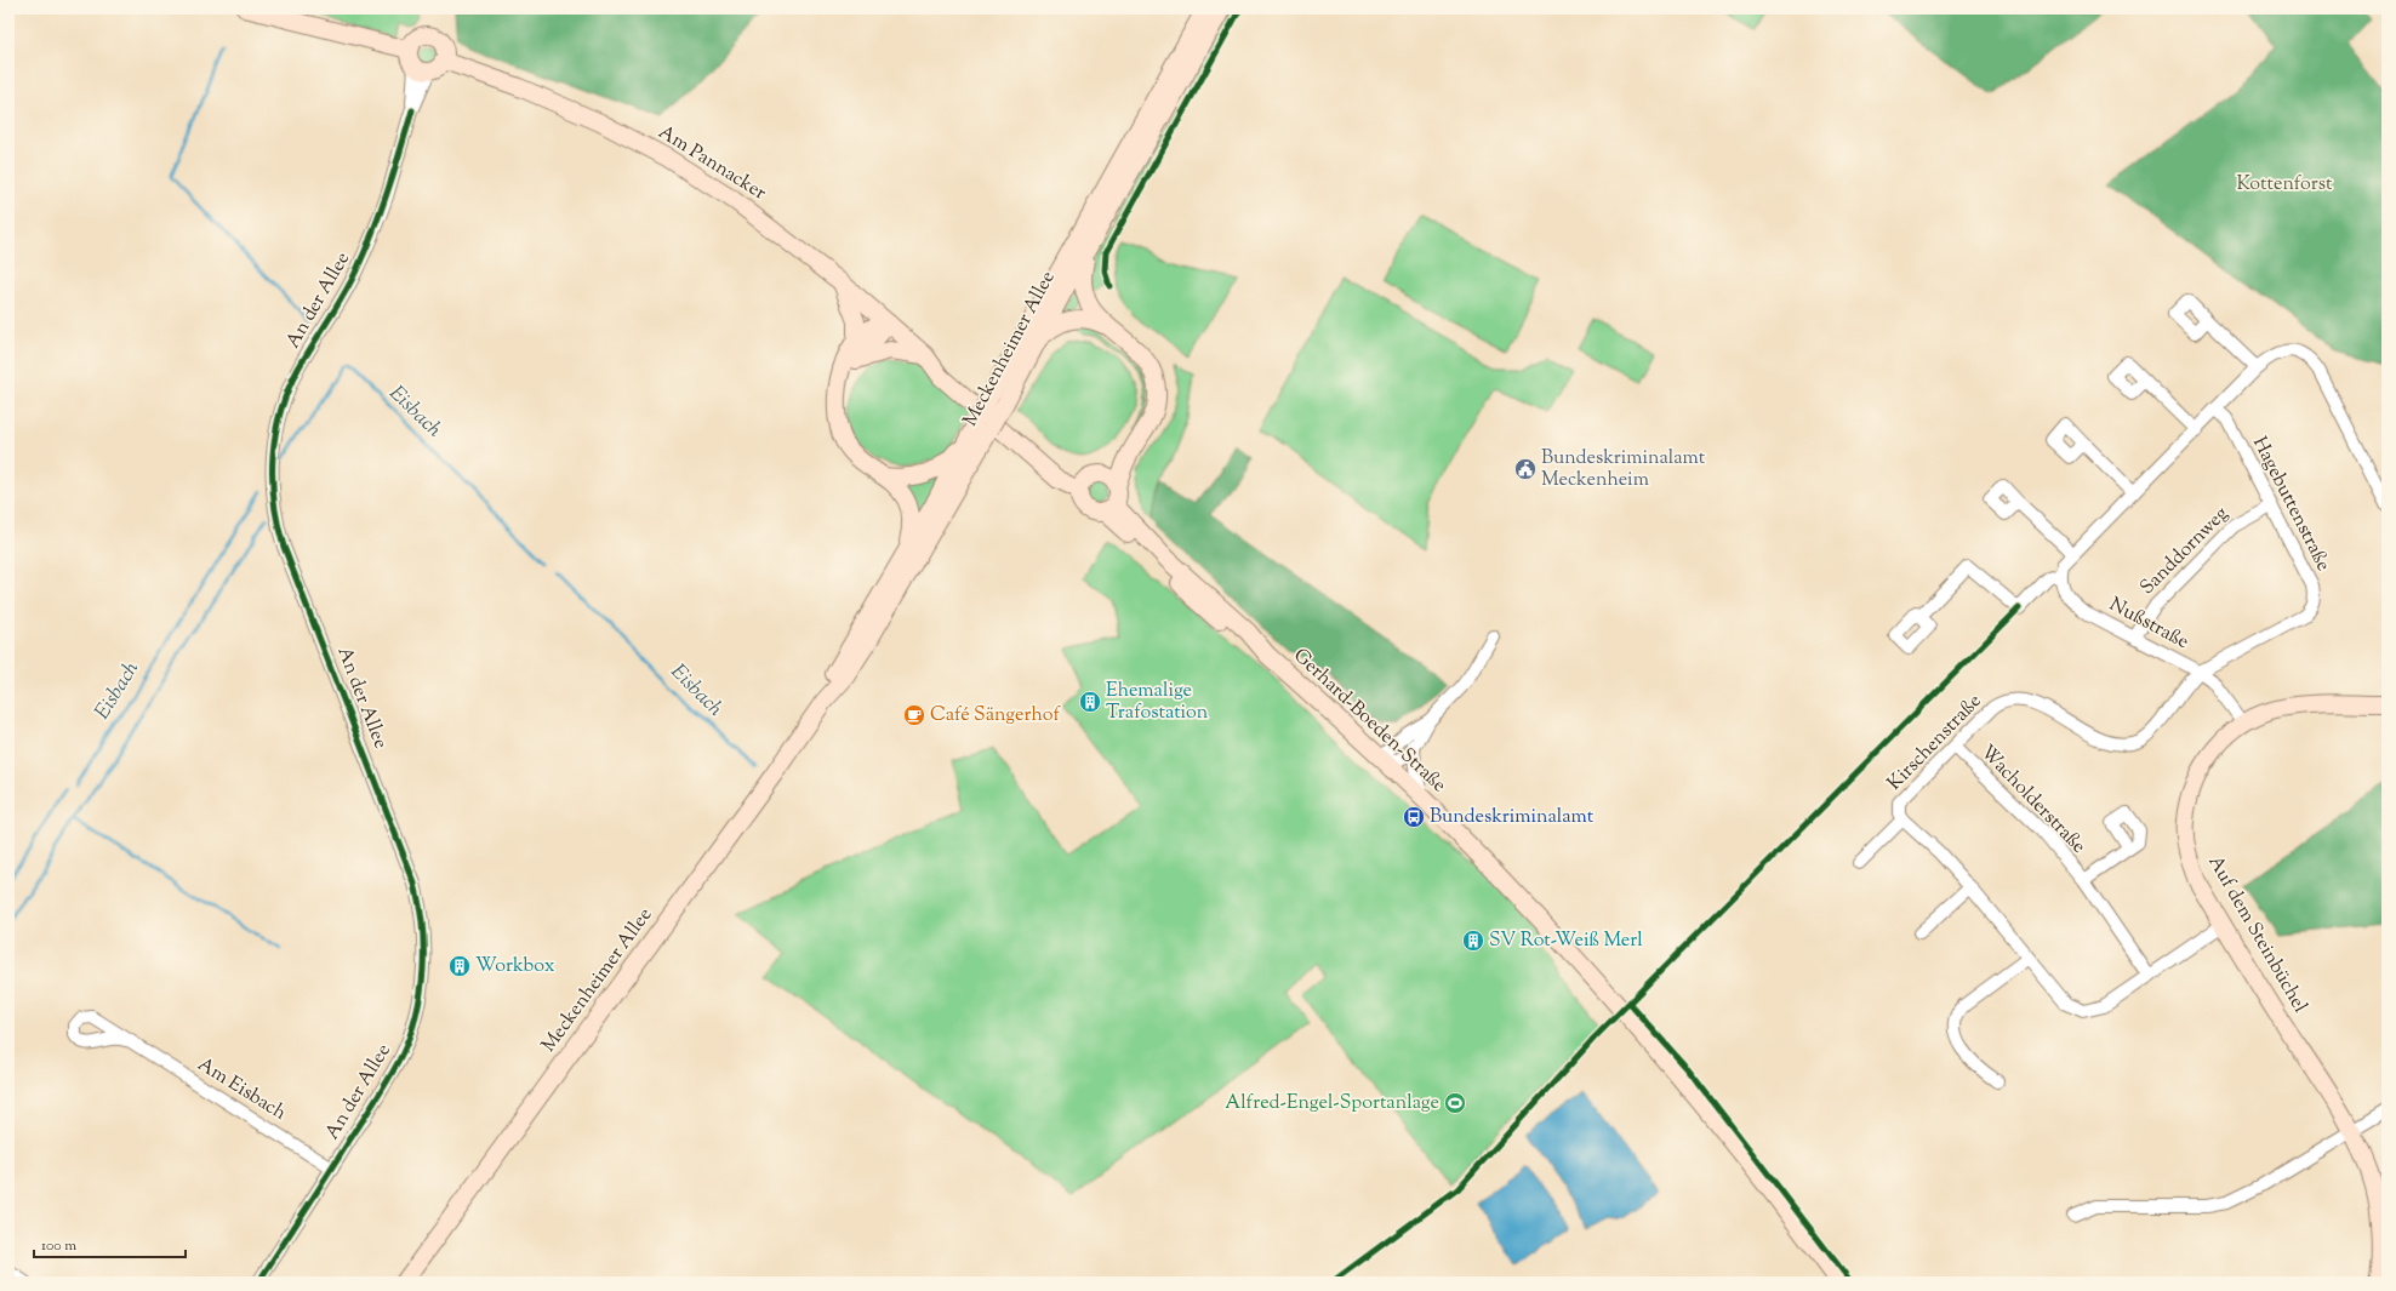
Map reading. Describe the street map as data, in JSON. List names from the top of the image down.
{
  "streets": {
    "main road": [
      "Am Pannacker",
      "Meckenheimer Allee",
      "Gerhard-Boeden-Straße",
      "Auf dem Steinbüchel"
    ],
    "street": [
      "An der Allee",
      "Hagebuttenstraße",
      "Sanddornweg",
      "Nußstraße",
      "Kirschenstraße",
      "Wacholderstraße",
      "Am Eisbach"
    ]
  },
  "crossings": [
    ["Am Pannacker", "An der Allee"],
    ["Am Pannacker", "Gerhard-Boeden-Straße"],
    ["An der Allee", "Am Eisbach"],
    ["Hagebuttenstraße", "Sanddornweg"],
    ["Hagebuttenstraße", "Nußstraße"],
    ["Hagebuttenstraße", "Kirschenstraße"],
    ["Sanddornweg", "Nußstraße"],
    ["Nußstraße", "Kirschenstraße"],
    ["Nußstraße", "Auf dem Steinbüchel"],
    ["Kirschenstraße", "Wacholderstraße"],
    ["Kirschenstraße", "Auf dem Steinbüchel"]
  ],
  "water": ["Eisbach"],
  "parks": ["Kottenforst"],
  "places": {
    "public building": ["Bundeskriminalamt Meckenheim"],
    "building": ["Ehemalige Trafostation", "SV Rot-Weiß Merl", "Workbox"],
    "cafe": ["Café Sängerhof"],
    "bus stop": ["Bundeskriminalamt"],
    "sports": ["Alfred-Engel-Sportanlage"]
  },
  "scale_bar": "100 m"
}
